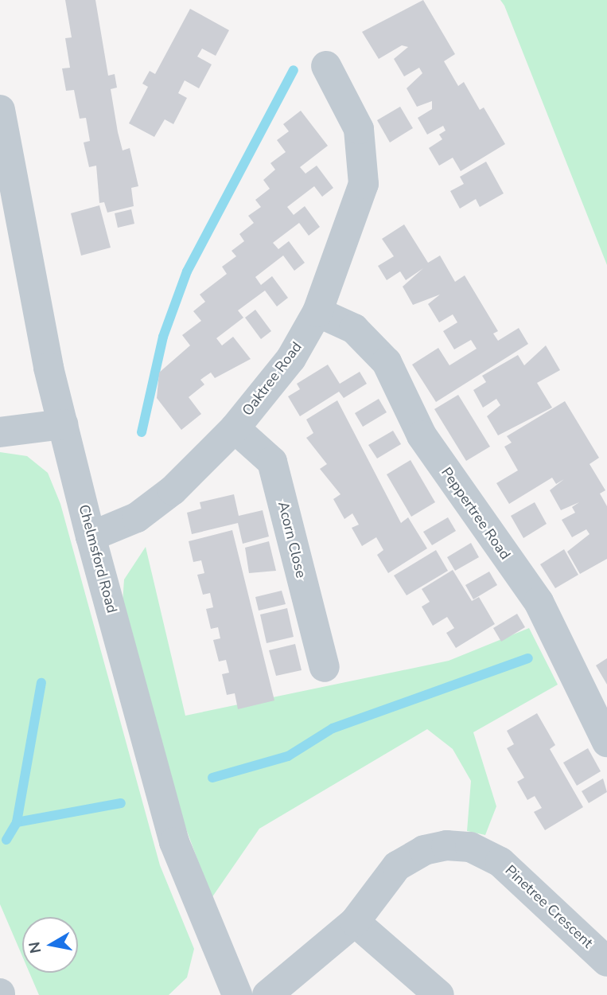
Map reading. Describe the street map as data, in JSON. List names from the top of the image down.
{
  "streets": {
    "street": [
      "Oaktree Road",
      "Peppertree Road",
      "Acorn Close",
      "Chelmsford Road",
      "Pinetree Crescent"
    ]
  },
  "crossings": [
    ["Oaktree Road", "Peppertree Road"],
    ["Oaktree Road", "Acorn Close"],
    ["Oaktree Road", "Chelmsford Road"]
  ],
  "north": "left"
}
